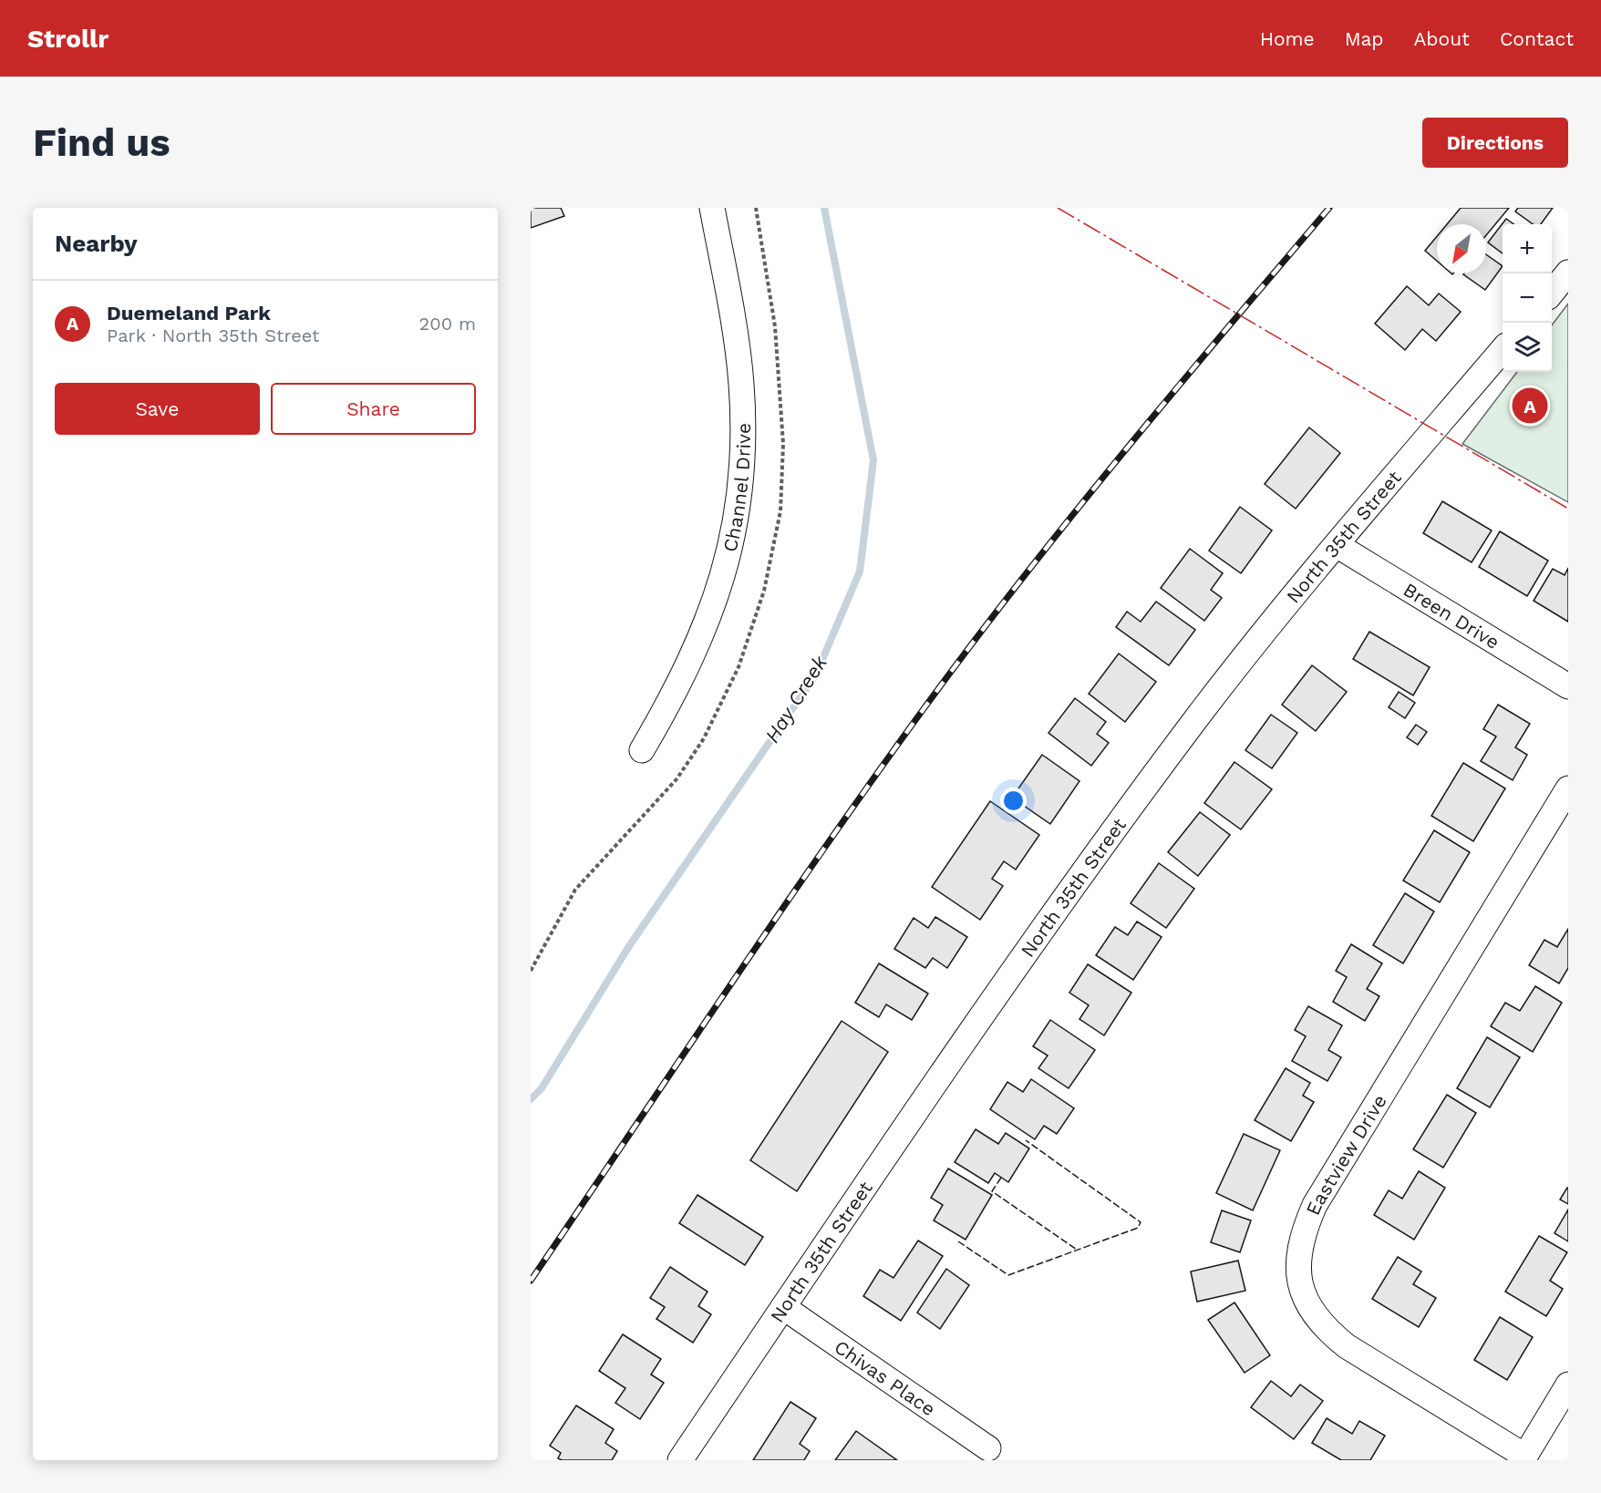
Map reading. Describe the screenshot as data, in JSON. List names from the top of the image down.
{
  "streets": {
    "street": [
      "Channel Drive",
      "North 35th Street",
      "Breen Drive",
      "Eastview Drive",
      "Chivas Place"
    ]
  },
  "crossings": [
    ["North 35th Street", "Breen Drive"],
    ["North 35th Street", "Chivas Place"]
  ],
  "water": ["Hay Creek"],
  "north": "bottom left",
  "page": {
    "header": "Strollr",
    "nav": [
      "Home",
      "Map",
      "About",
      "Contact"
    ],
    "buttons": [
      "Directions",
      ["Save", "Share"]
    ],
    "title": "Find us",
    "heading": "Nearby",
    "map_buttons": ["+", "−"],
    "list": [
      {
        "mark": "A",
        "name": "Duemeland Park",
        "note": "Park · North 35th Street",
        "value": "200 m"
      }
    ],
    "pins": "A"
  }
}
